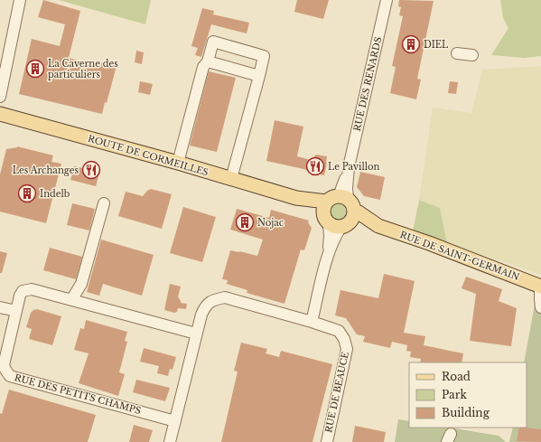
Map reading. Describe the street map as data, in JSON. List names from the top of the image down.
{
  "streets": {
    "main road": ["ROUTE DE CORMEILLES", "RUE DE SAINT-GERMAIN"],
    "street": ["RUE DES RENARDS", "RUE DE BEAUCE", "RUE DES PETITS CHAMPS"]
  },
  "crossings": [
    ["RUE DES RENARDS", "ROUTE DE CORMEILLES"],
    ["RUE DES RENARDS", "RUE DE SAINT-GERMAIN"],
    ["RUE DES RENARDS", "RUE DE BEAUCE"],
    ["ROUTE DE CORMEILLES", "RUE DE SAINT-GERMAIN"],
    ["RUE DE BEAUCE", "RUE DES PETITS CHAMPS"]
  ],
  "places": {
    "building": [
      "DIEL",
      "La Caverne des particuliers",
      "Indelb",
      "Nojac"
    ],
    "restaurant": ["Le Pavillon", "Les Archanges"]
  },
  "legend": ["Road", "Park", "Building"]
}
